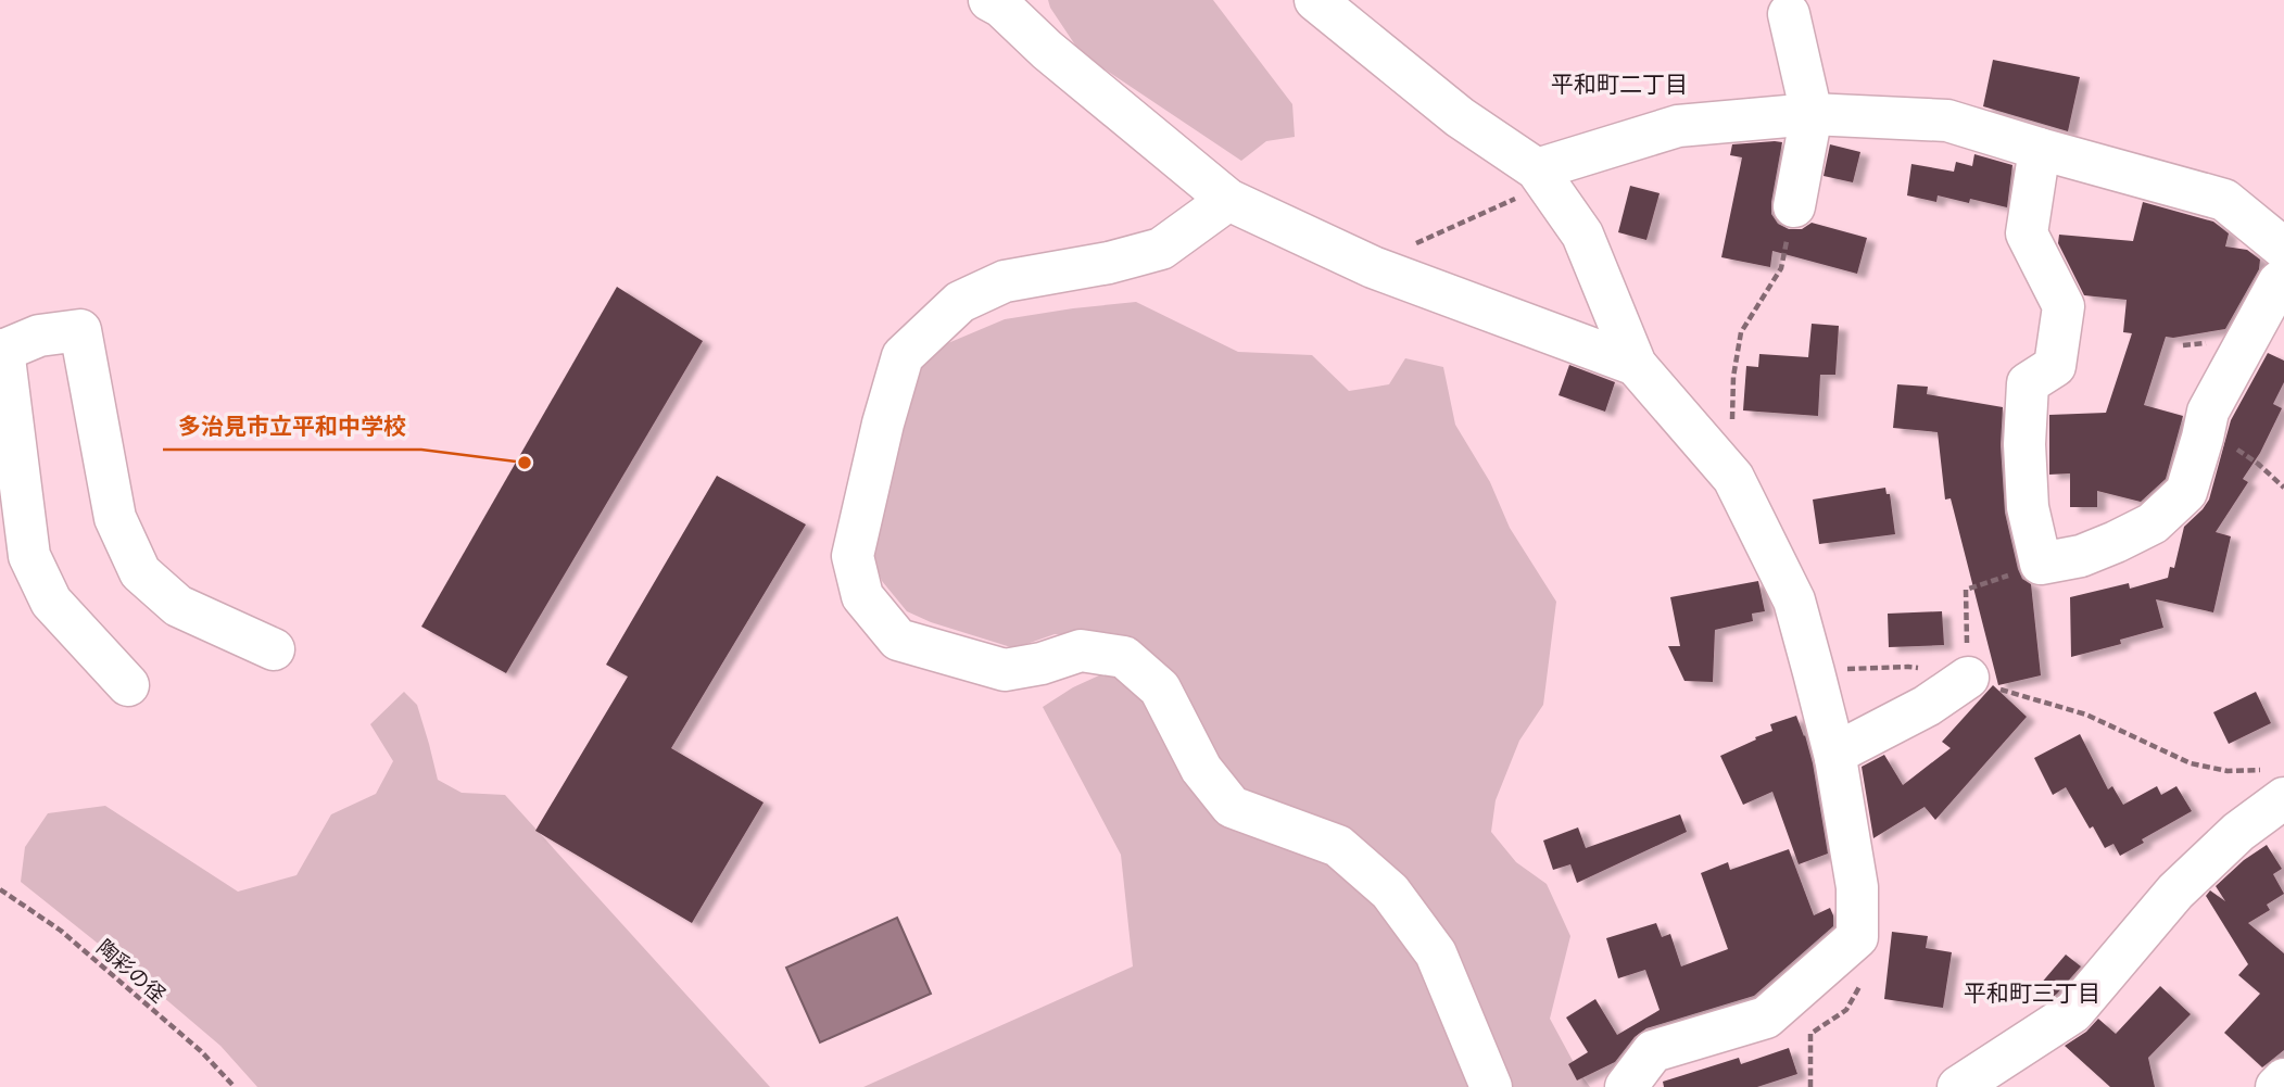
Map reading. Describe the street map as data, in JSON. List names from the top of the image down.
{
  "streets": {
    "path": ["陶彩の径"]
  },
  "districts": ["平和町二丁目", "平和町三丁目"],
  "places": ["多治見市立平和中学校"]
}
